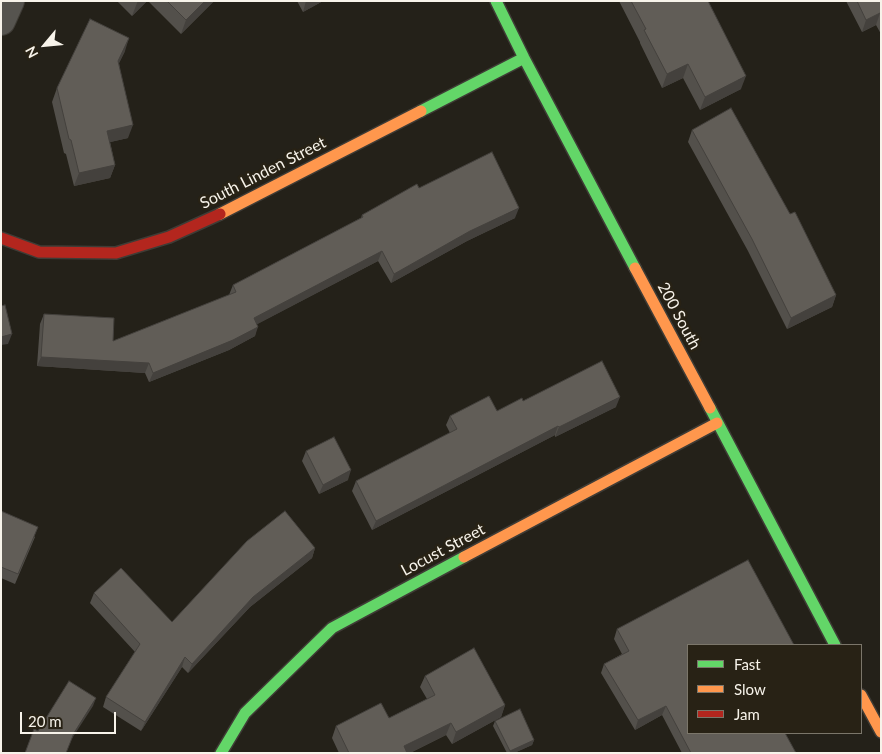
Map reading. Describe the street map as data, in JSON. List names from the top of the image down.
{
  "streets": {
    "street": ["South Linden Street", "200 South", "Locust Street"]
  },
  "crossings": [
    ["South Linden Street", "200 South"],
    ["200 South", "Locust Street"]
  ],
  "legend": ["Fast", "Slow", "Jam"],
  "scale_bar": "20 m",
  "north": "bottom left"
}
